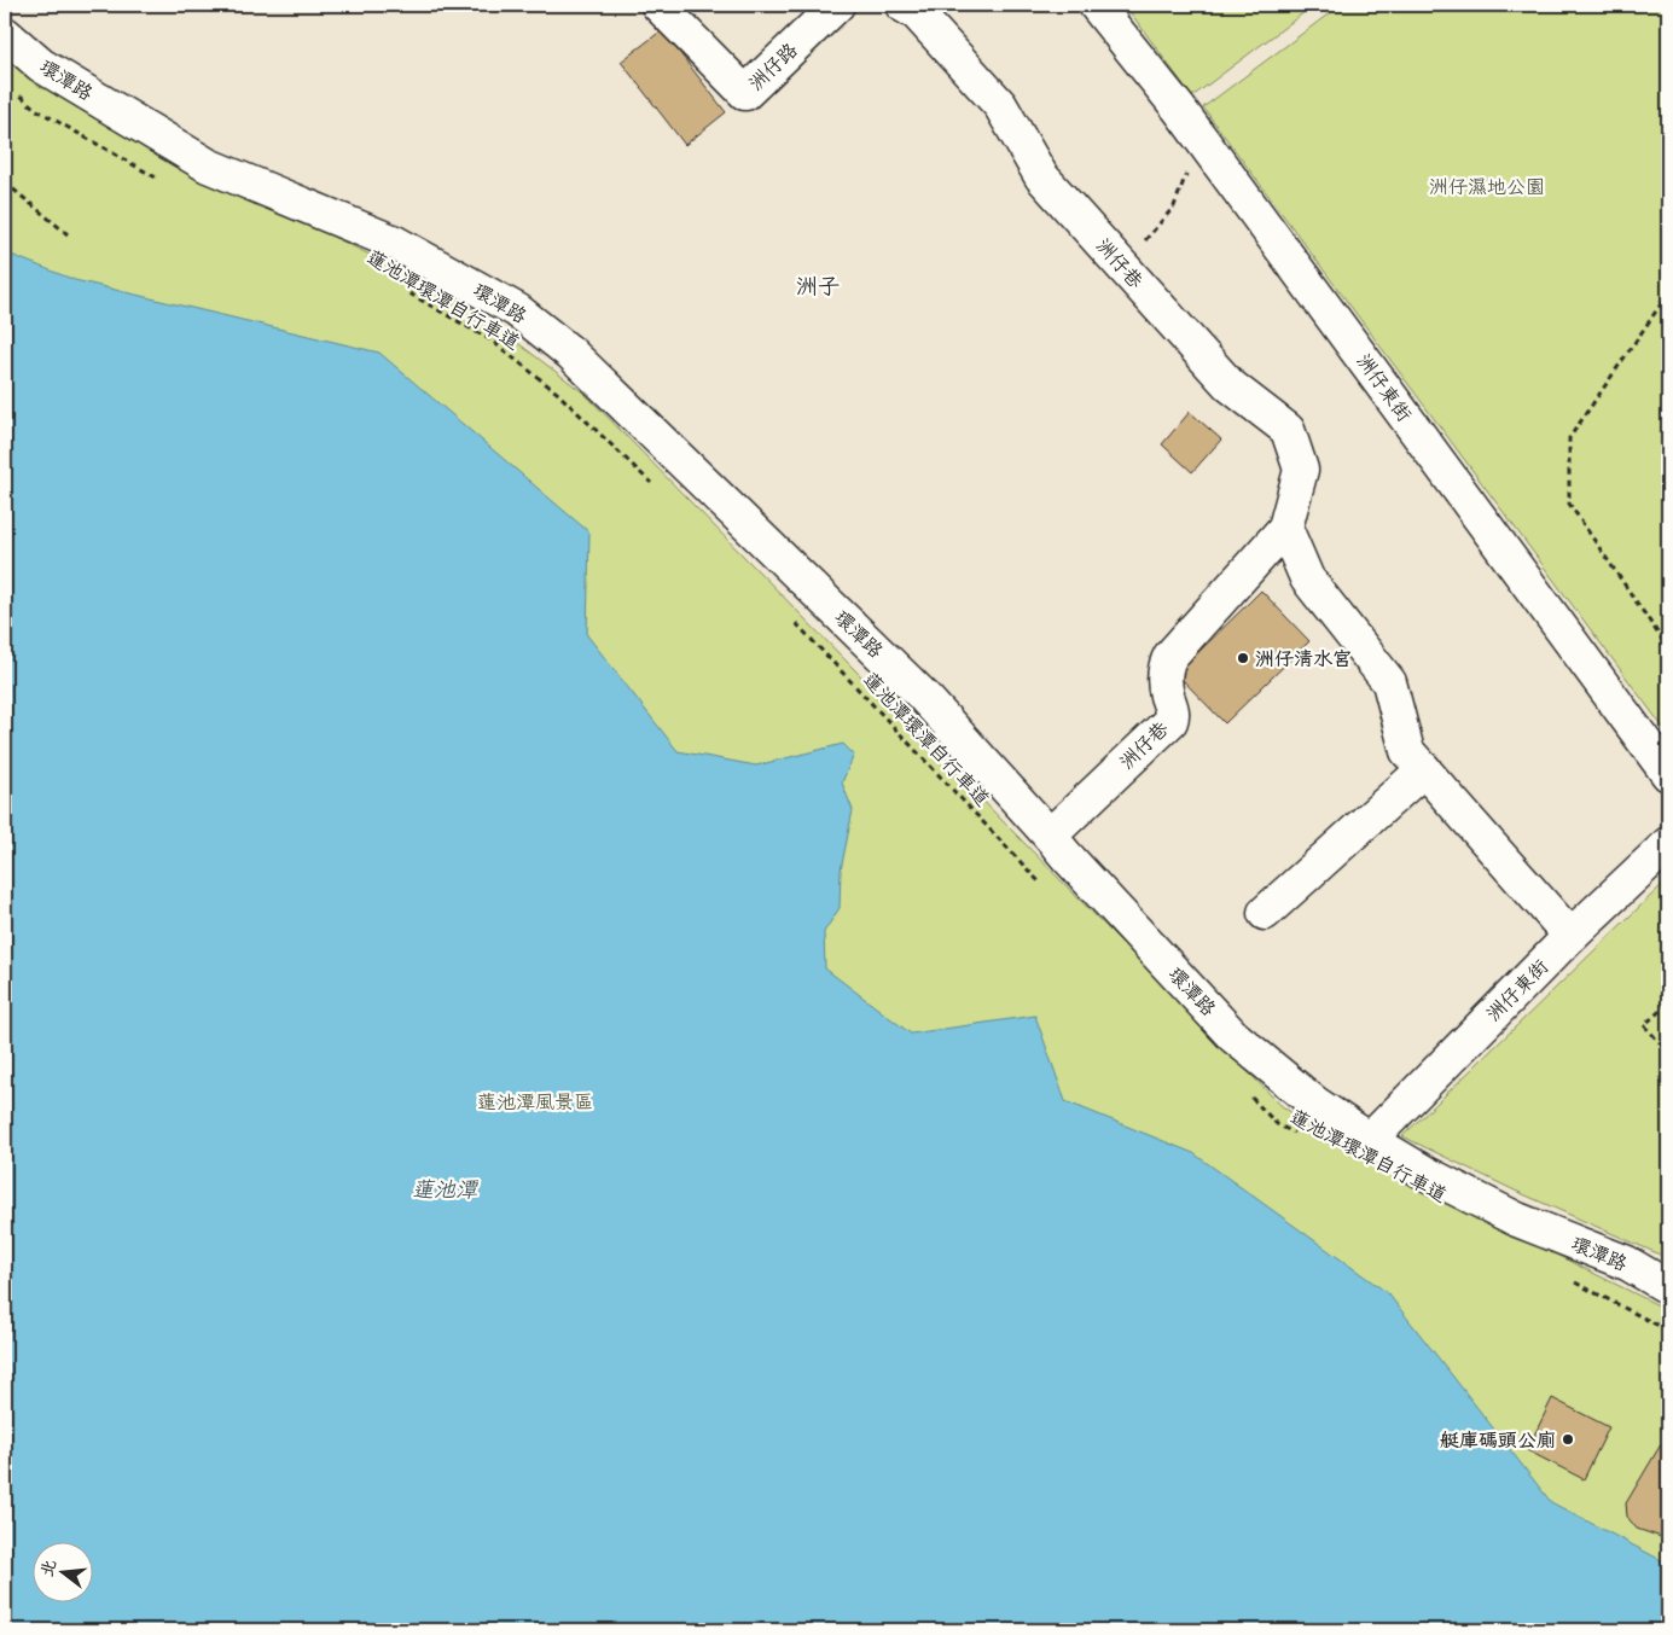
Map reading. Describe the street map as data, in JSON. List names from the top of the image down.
{
  "streets": {
    "street": [
      "洲仔路",
      "環潭路",
      "洲仔巷",
      "洲仔東街"
    ],
    "path": ["蓮池潭環潭自行車道"]
  },
  "crossings": [
    ["環潭路", "洲仔巷"],
    ["環潭路", "洲仔東街"]
  ],
  "districts": ["洲子"],
  "water": ["蓮池潭"],
  "parks": ["洲仔濕地公園", "蓮池潭風景區"],
  "places": ["洲仔清水宮", "艇庫碼頭公廁"],
  "north": "left"
}
